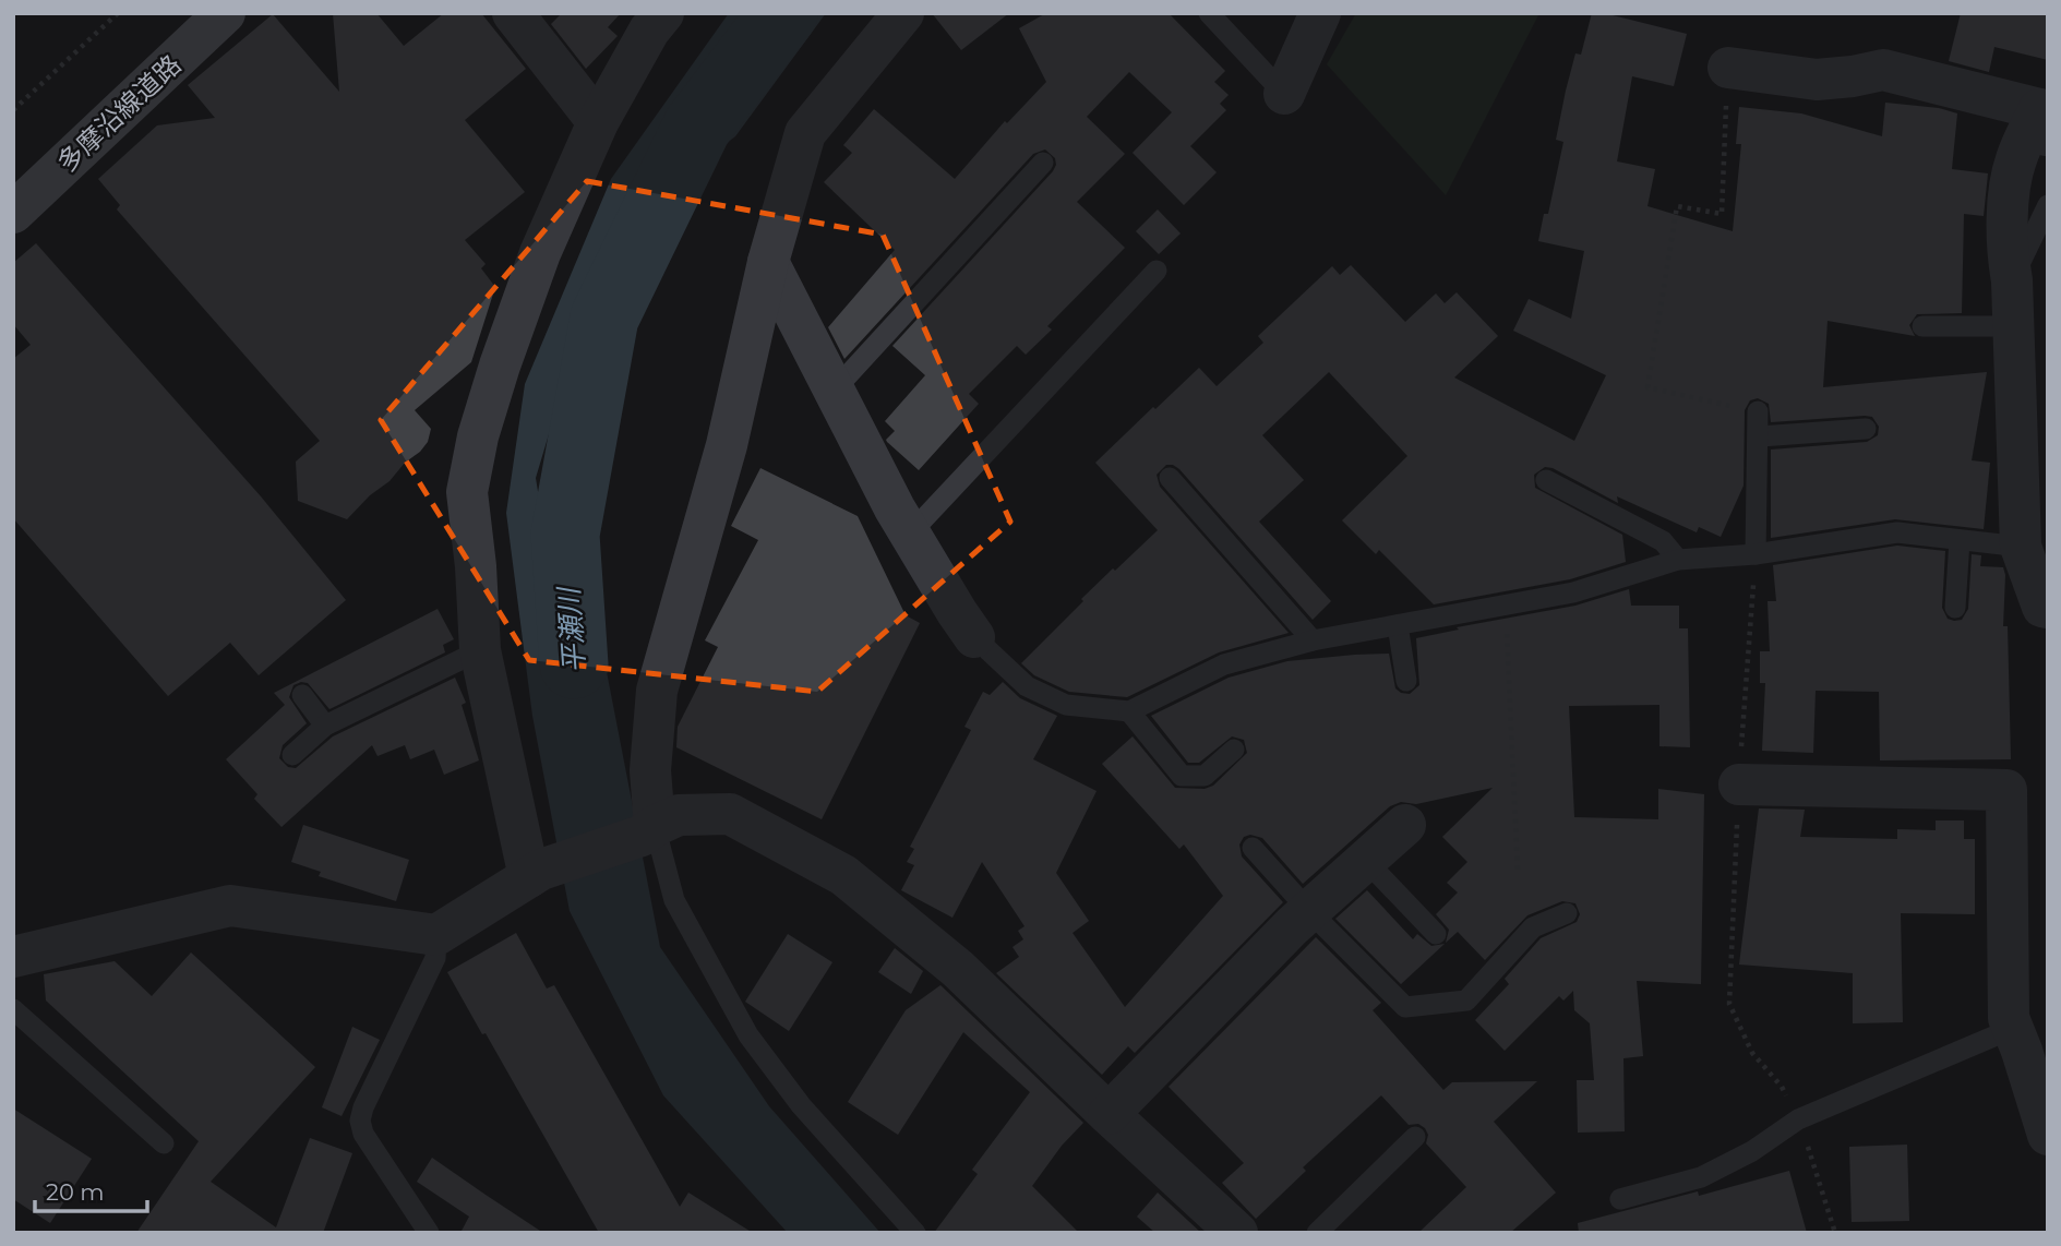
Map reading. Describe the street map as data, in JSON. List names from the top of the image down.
{
  "streets": {
    "main road": ["多摩沿線道路"]
  },
  "water": ["平瀬川"],
  "scale_bar": "20 m"
}
